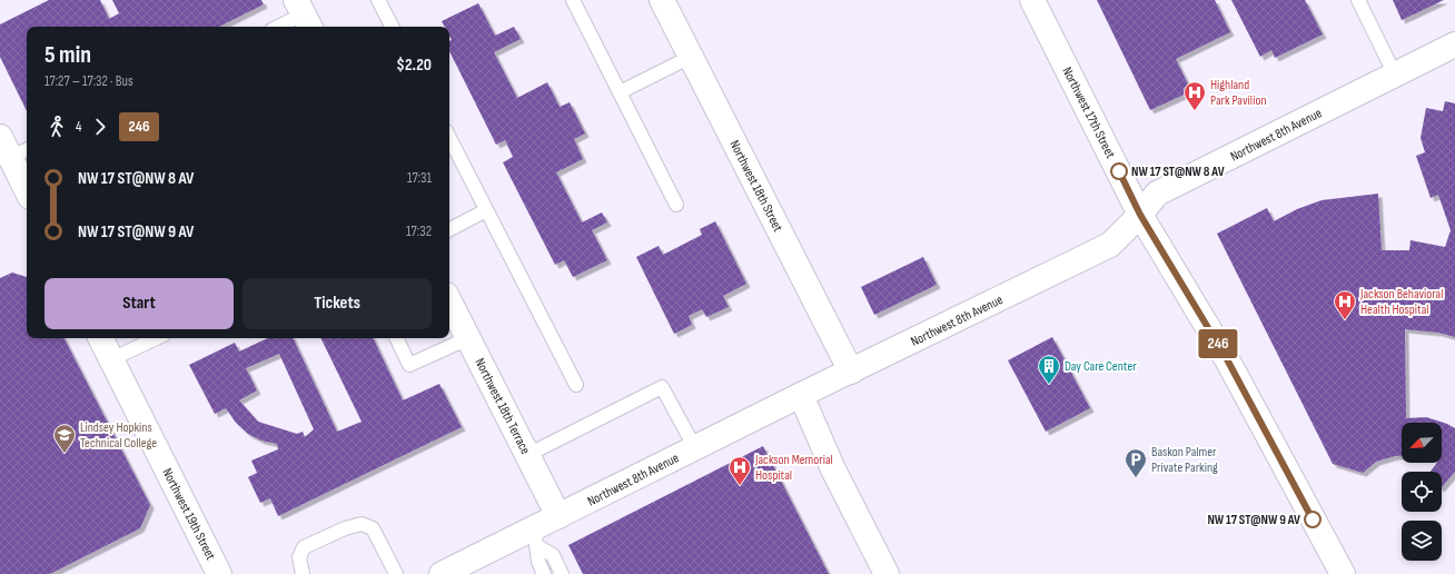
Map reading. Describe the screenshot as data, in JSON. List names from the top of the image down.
{
  "streets": {
    "street": [
      "Northwest 17th Street",
      "Northwest 8th Avenue",
      "Northwest 18th Street",
      "Northwest 18th Terrace",
      "Northwest 19th Street"
    ]
  },
  "crossings": [
    ["Northwest 17th Street", "Northwest 8th Avenue"],
    ["Northwest 8th Avenue", "Northwest 18th Street"],
    ["Northwest 8th Avenue", "Northwest 18th Terrace"]
  ],
  "places": {
    "hospital": ["Highland Park Pavilion", "Jackson Behavioral Health Hospital", "Jackson Memorial Hospital"],
    "other": ["NW 17 ST@NW 8 AV", "NW 17 ST@NW 9 AV"],
    "building": ["Day Care Center"],
    "school or university": ["Lindsey Hopkins Technical College"],
    "parking": ["Baskon Palmer Private Parking"]
  },
  "lines": ["bus line 246"],
  "north": "bottom left",
  "page": {
    "on_map": "246",
    "heading": ["5 min", "17:27 – 17:32 · Bus", "$2.20"],
    "legs": ["4", "246"],
    "list": [
      {
        "name": "NW 17 ST@NW 8 AV",
        "value": "17:31"
      },
      {
        "name": "NW 17 ST@NW 9 AV",
        "value": "17:32"
      }
    ],
    "buttons": ["Start", "Tickets"]
  }
}
